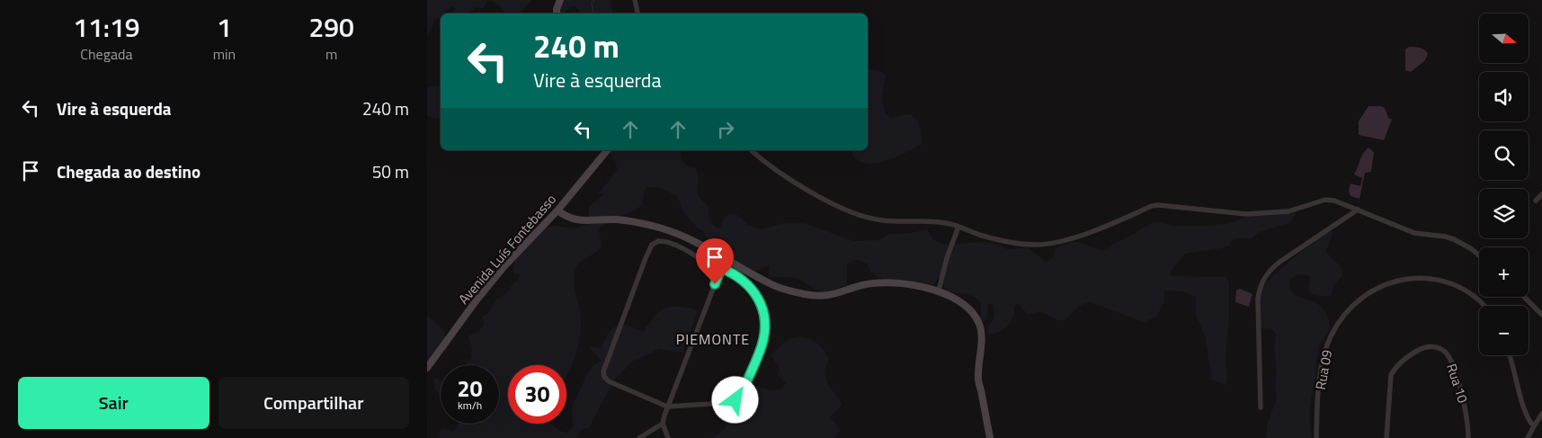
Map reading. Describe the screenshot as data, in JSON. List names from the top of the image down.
{
  "streets": {
    "street": ["Avenida Luís Fontebasso", "Rua 09", "Rua 10"]
  },
  "districts": ["PIEMONTE"],
  "north": "right",
  "page": {
    "eta": [
      "11:19",
      "Chegada",
      "1",
      "min",
      "290",
      "m"
    ],
    "map_buttons": ["+", "−"],
    "turn": ["240 m", "Vire à esquerda"],
    "list": [
      {
        "name": "Vire à esquerda",
        "value": "240 m"
      },
      {
        "name": "Chegada ao destino",
        "value": "50 m"
      }
    ],
    "speed": "20 km/h",
    "limit": "30",
    "buttons": ["Sair", "Compartilhar"]
  }
}
